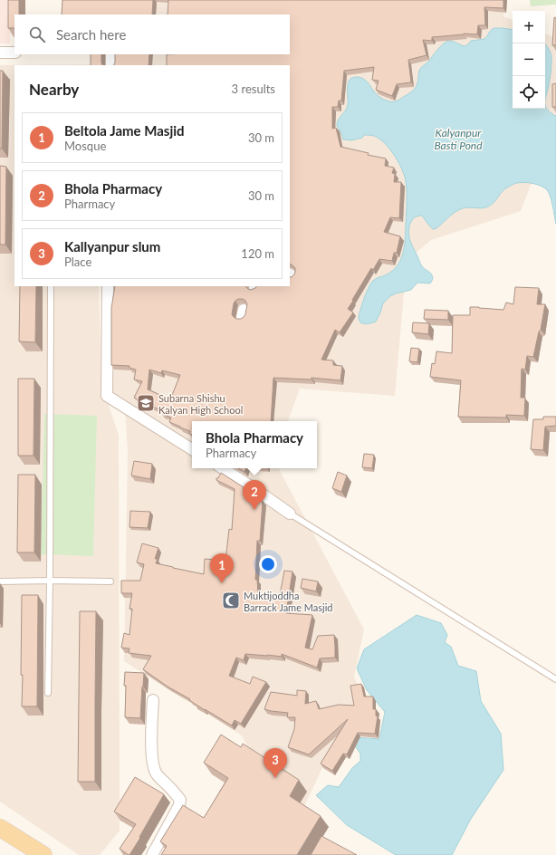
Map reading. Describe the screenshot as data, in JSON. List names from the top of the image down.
{
  "water": ["Kalyanpur Basti Pond"],
  "places": {
    "school or university": ["Subarna Shishu Kalyan High School"],
    "mosque": ["Muktijoddha Barrack Jame Masjid"]
  },
  "page": {
    "map_buttons": ["+", "−"],
    "search": "Search here",
    "heading": ["Nearby", "3 results"],
    "list": [
      {
        "mark": "1",
        "name": "Beltola Jame Masjid",
        "note": "Mosque",
        "value": "30 m"
      },
      {
        "mark": "2",
        "name": "Bhola Pharmacy",
        "note": "Pharmacy",
        "value": "30 m"
      },
      {
        "mark": "3",
        "name": "Kallyanpur slum",
        "note": "Place",
        "value": "120 m"
      }
    ],
    "popup": ["Bhola Pharmacy", "Pharmacy"],
    "pins": ["2", "1", "3"]
  }
}
